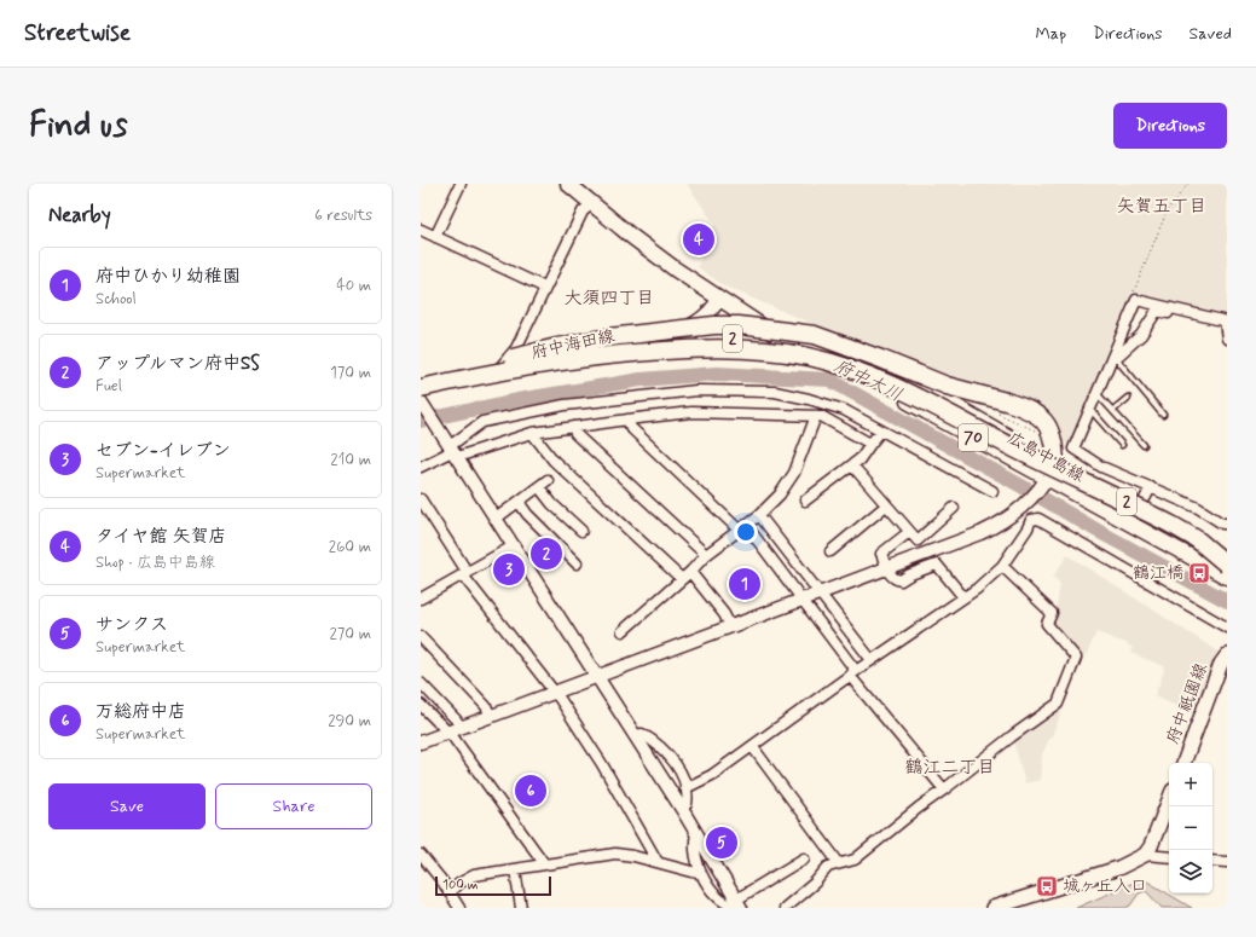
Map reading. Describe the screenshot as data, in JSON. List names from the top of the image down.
{
  "streets": {
    "highway": ["2"],
    "main road": [
      "府中海田線",
      "70",
      "広島中島線",
      "府中祇園線"
    ]
  },
  "crossings": [
    ["府中海田線", "広島中島線"]
  ],
  "districts": ["矢賀五丁目", "大須四丁目", "鶴江二丁目"],
  "water": ["府中大川"],
  "places": {
    "bus stop": ["鶴江橋", "城ヶ丘入口"]
  },
  "scale_bar": "100 m",
  "page": {
    "header": "Streetwise",
    "nav": ["Map", "Directions", "Saved"],
    "buttons": [
      "Directions",
      ["Save", "Share"]
    ],
    "title": "Find us",
    "heading": ["Nearby", "6 results"],
    "pins": [
      "4",
      "2",
      "3",
      "1",
      "6",
      "5"
    ],
    "list": [
      {
        "mark": "1",
        "name": "府中ひかり幼稚園",
        "note": "School",
        "value": "40 m"
      },
      {
        "mark": "2",
        "name": "アップルマン府中SS",
        "note": "Fuel",
        "value": "170 m"
      },
      {
        "mark": "3",
        "name": "セブン-イレブン",
        "note": "Supermarket",
        "value": "210 m"
      },
      {
        "mark": "4",
        "name": "タイヤ館 矢賀店",
        "note": "Shop · 広島中島線",
        "value": "260 m"
      },
      {
        "mark": "5",
        "name": "サンクス",
        "note": "Supermarket",
        "value": "270 m"
      },
      {
        "mark": "6",
        "name": "万総府中店",
        "note": "Supermarket",
        "value": "290 m"
      }
    ],
    "map_buttons": ["+", "−"],
    "scale": "100 m"
  }
}
